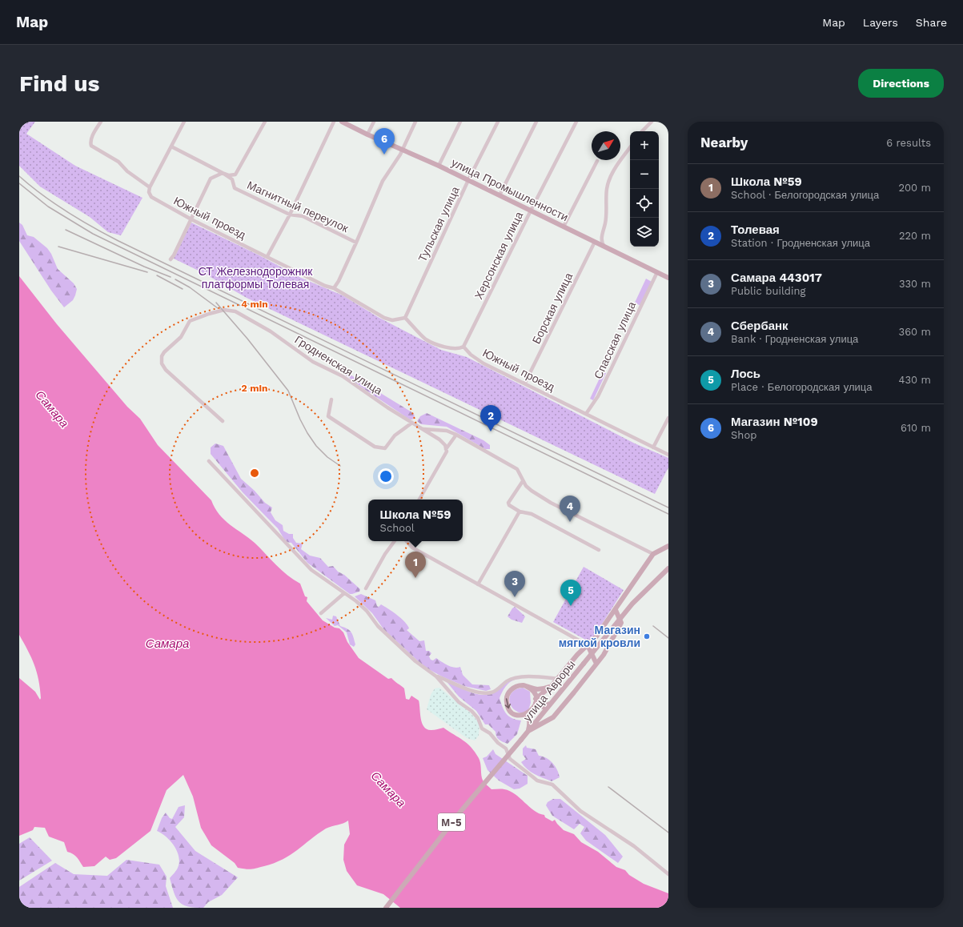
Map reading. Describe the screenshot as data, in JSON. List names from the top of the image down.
{
  "streets": {
    "main road": ["улица Промышленности", "улица Авроры", "М-5"],
    "street": [
      "Магнитный переулок",
      "Южный проезд",
      "Тульская улица",
      "Херсонская улица",
      "Борская улица",
      "Спасская улица",
      "Гродненская улица"
    ]
  },
  "crossings": [
    ["улица Промышленности", "Тульская улица"],
    ["улица Промышленности", "Херсонская улица"],
    ["улица Промышленности", "Борская улица"],
    ["улица Промышленности", "Спасская улица"],
    ["Южный проезд", "Тульская улица"],
    ["Южный проезд", "Херсонская улица"],
    ["Южный проезд", "Борская улица"],
    ["Южный проезд", "Спасская улица"]
  ],
  "water": ["Самара"],
  "parks": ["СТ Железнодорожник платформы Толевая"],
  "places": ["Магазин мягкой кровли"],
  "north": "top right",
  "page": {
    "header": "Map",
    "nav": ["Map", "Layers", "Share"],
    "buttons": "Directions",
    "title": "Find us",
    "heading": ["Nearby", "6 results"],
    "pins": [
      "6",
      "2",
      "4",
      "1",
      "3",
      "5"
    ],
    "map_buttons": ["+", "−"],
    "list": [
      {
        "mark": "1",
        "name": "Школа №59",
        "note": "School · Белогородская улица",
        "value": "200 m"
      },
      {
        "mark": "2",
        "name": "Толевая",
        "note": "Station · Гродненская улица",
        "value": "220 m"
      },
      {
        "mark": "3",
        "name": "Самара 443017",
        "note": "Public building",
        "value": "330 m"
      },
      {
        "mark": "4",
        "name": "Сбербанк",
        "note": "Bank · Гродненская улица",
        "value": "360 m"
      },
      {
        "mark": "5",
        "name": "Лось",
        "note": "Place · Белогородская улица",
        "value": "430 m"
      },
      {
        "mark": "6",
        "name": "Магазин №109",
        "note": "Shop",
        "value": "610 m"
      }
    ],
    "popup": ["Школа №59", "School"]
  },
  "rings": ["4 min", "2 min"]
}
